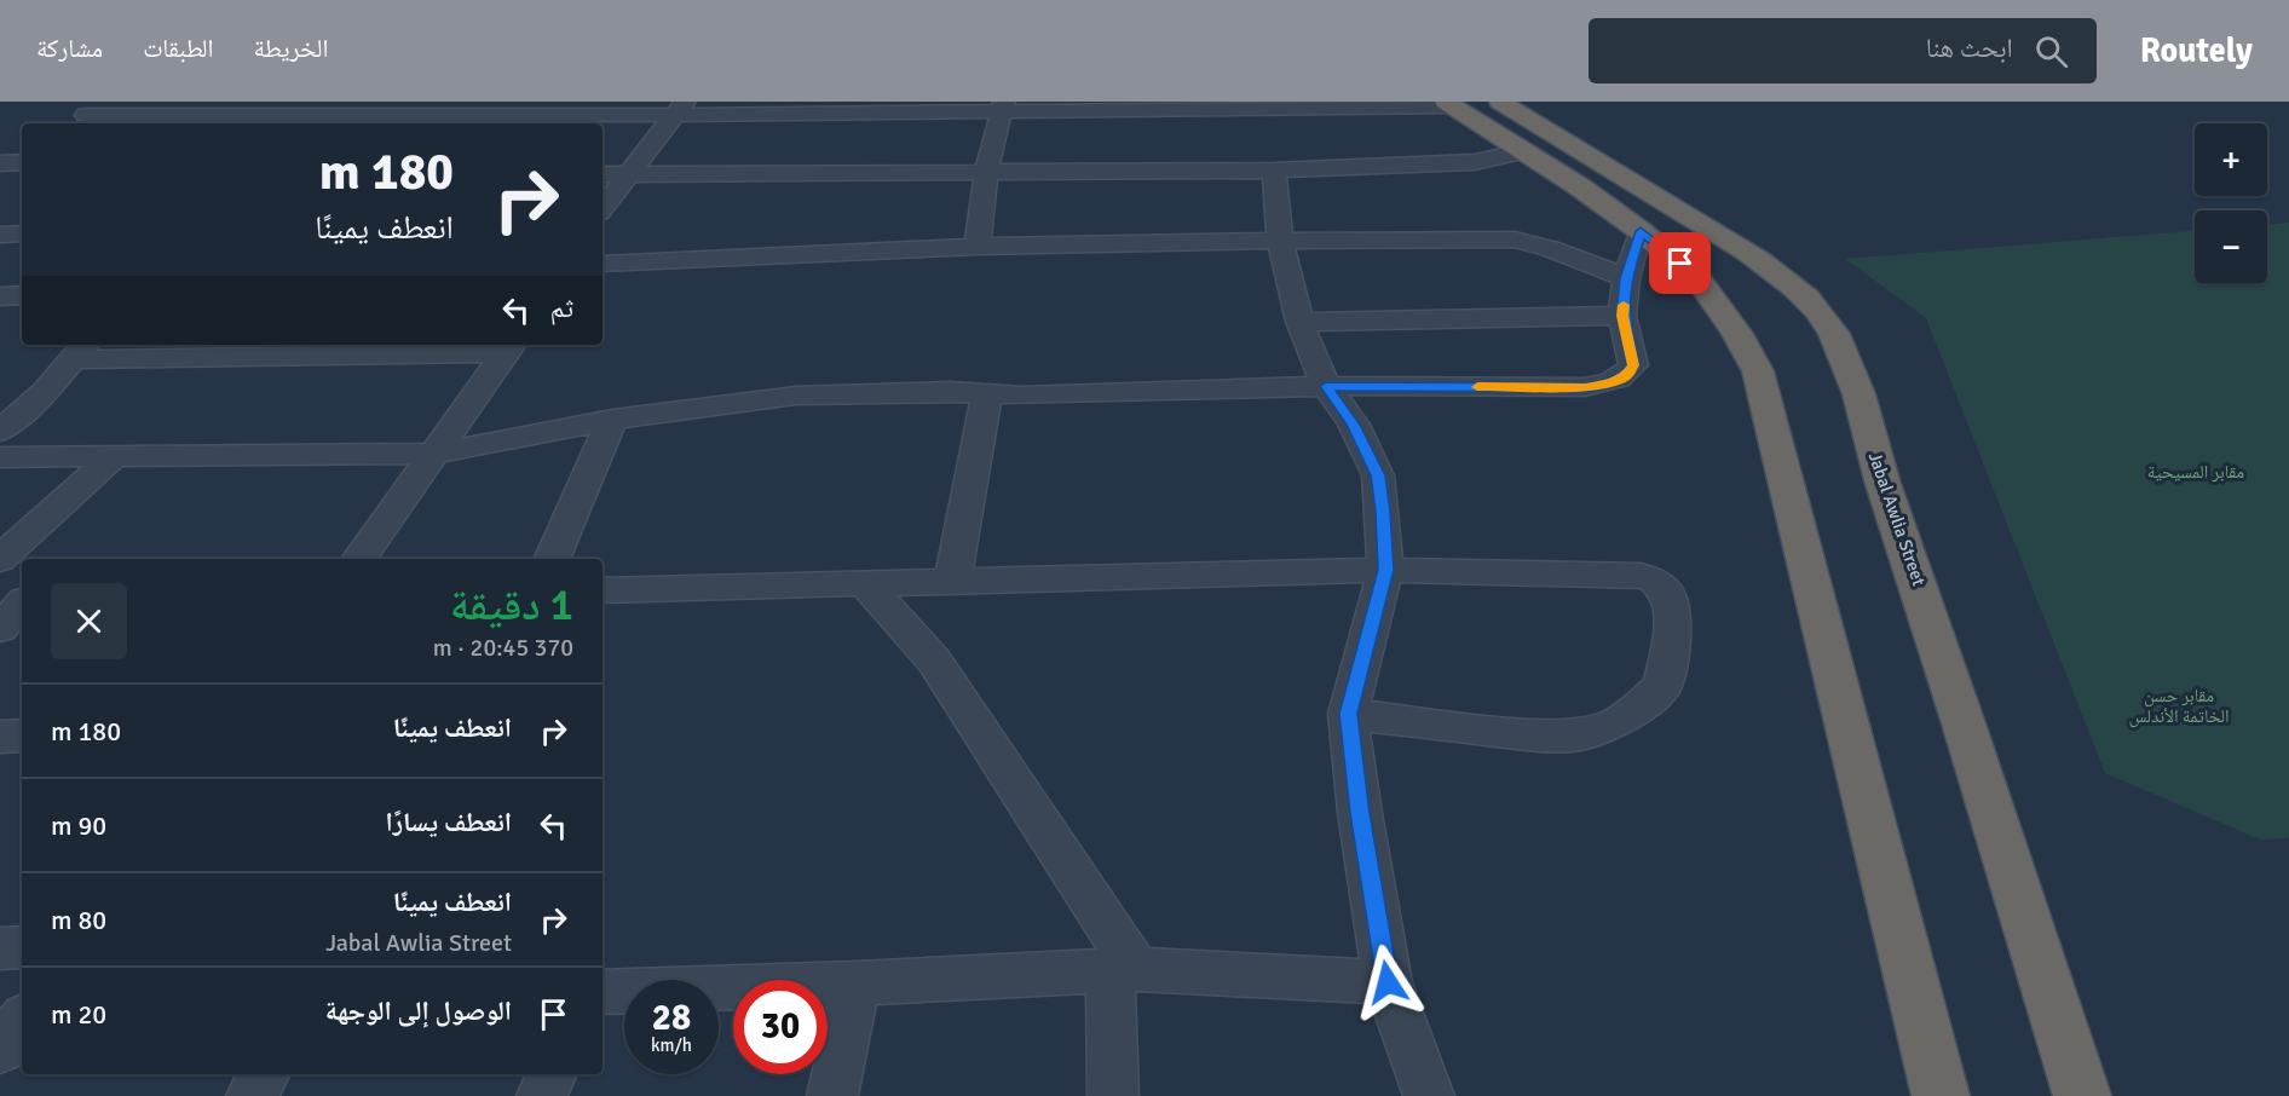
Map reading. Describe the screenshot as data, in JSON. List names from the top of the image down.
{
  "streets": {
    "highway": ["Jabal Awlia Street"]
  },
  "parks": ["مقابر المسيحية", "مقابر حسن الخاتمة الأندلس"],
  "page": {
    "header": "Routely",
    "search": "ابحث هنا",
    "nav": ["الخريطة", "الطبقات", "مشاركة"],
    "map_buttons": ["+", "−"],
    "turn": ["180 m", "انعطف يمينًا"],
    "then": "ثم",
    "heading": ["1 دقيقة", "370 m · 20:45"],
    "list": [
      {
        "name": "انعطف يمينًا",
        "value": "180 m"
      },
      {
        "name": "انعطف يسارًا",
        "value": "90 m"
      },
      {
        "name": "انعطف يمينًا",
        "note": "Jabal Awlia Street",
        "value": "80 m"
      },
      {
        "name": "الوصول إلى الوجهة",
        "value": "20 m"
      }
    ],
    "speed": "28 km/h",
    "limit": "30"
  }
}
